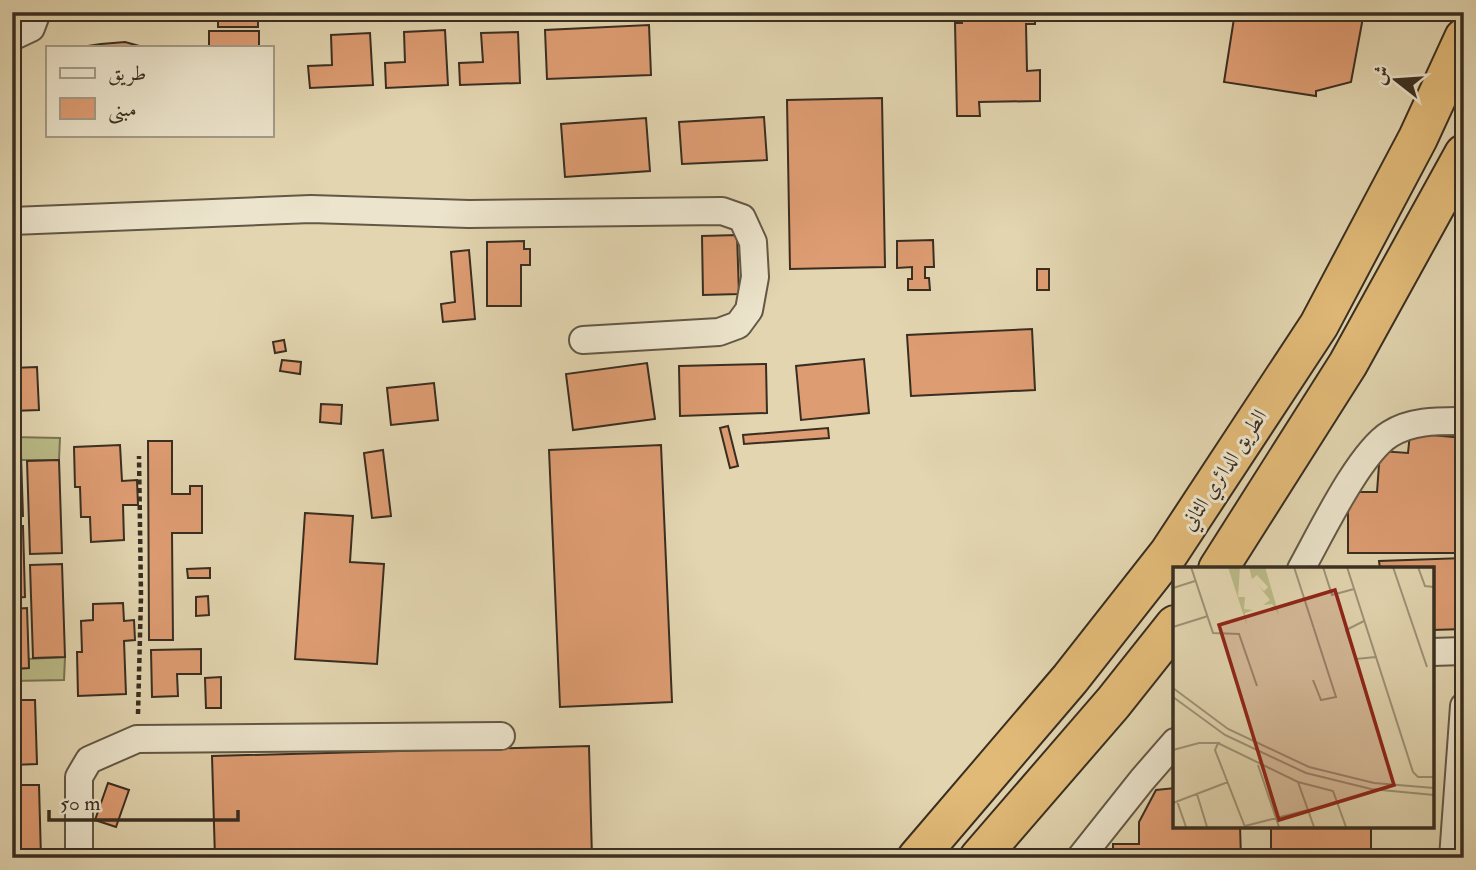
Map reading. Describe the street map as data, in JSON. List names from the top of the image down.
{
  "streets": {
    "highway": ["الطريق الدائري الثاني"]
  },
  "legend": ["طريق", "مبنى"],
  "scale_bar": "50 m",
  "north": "left"
}
